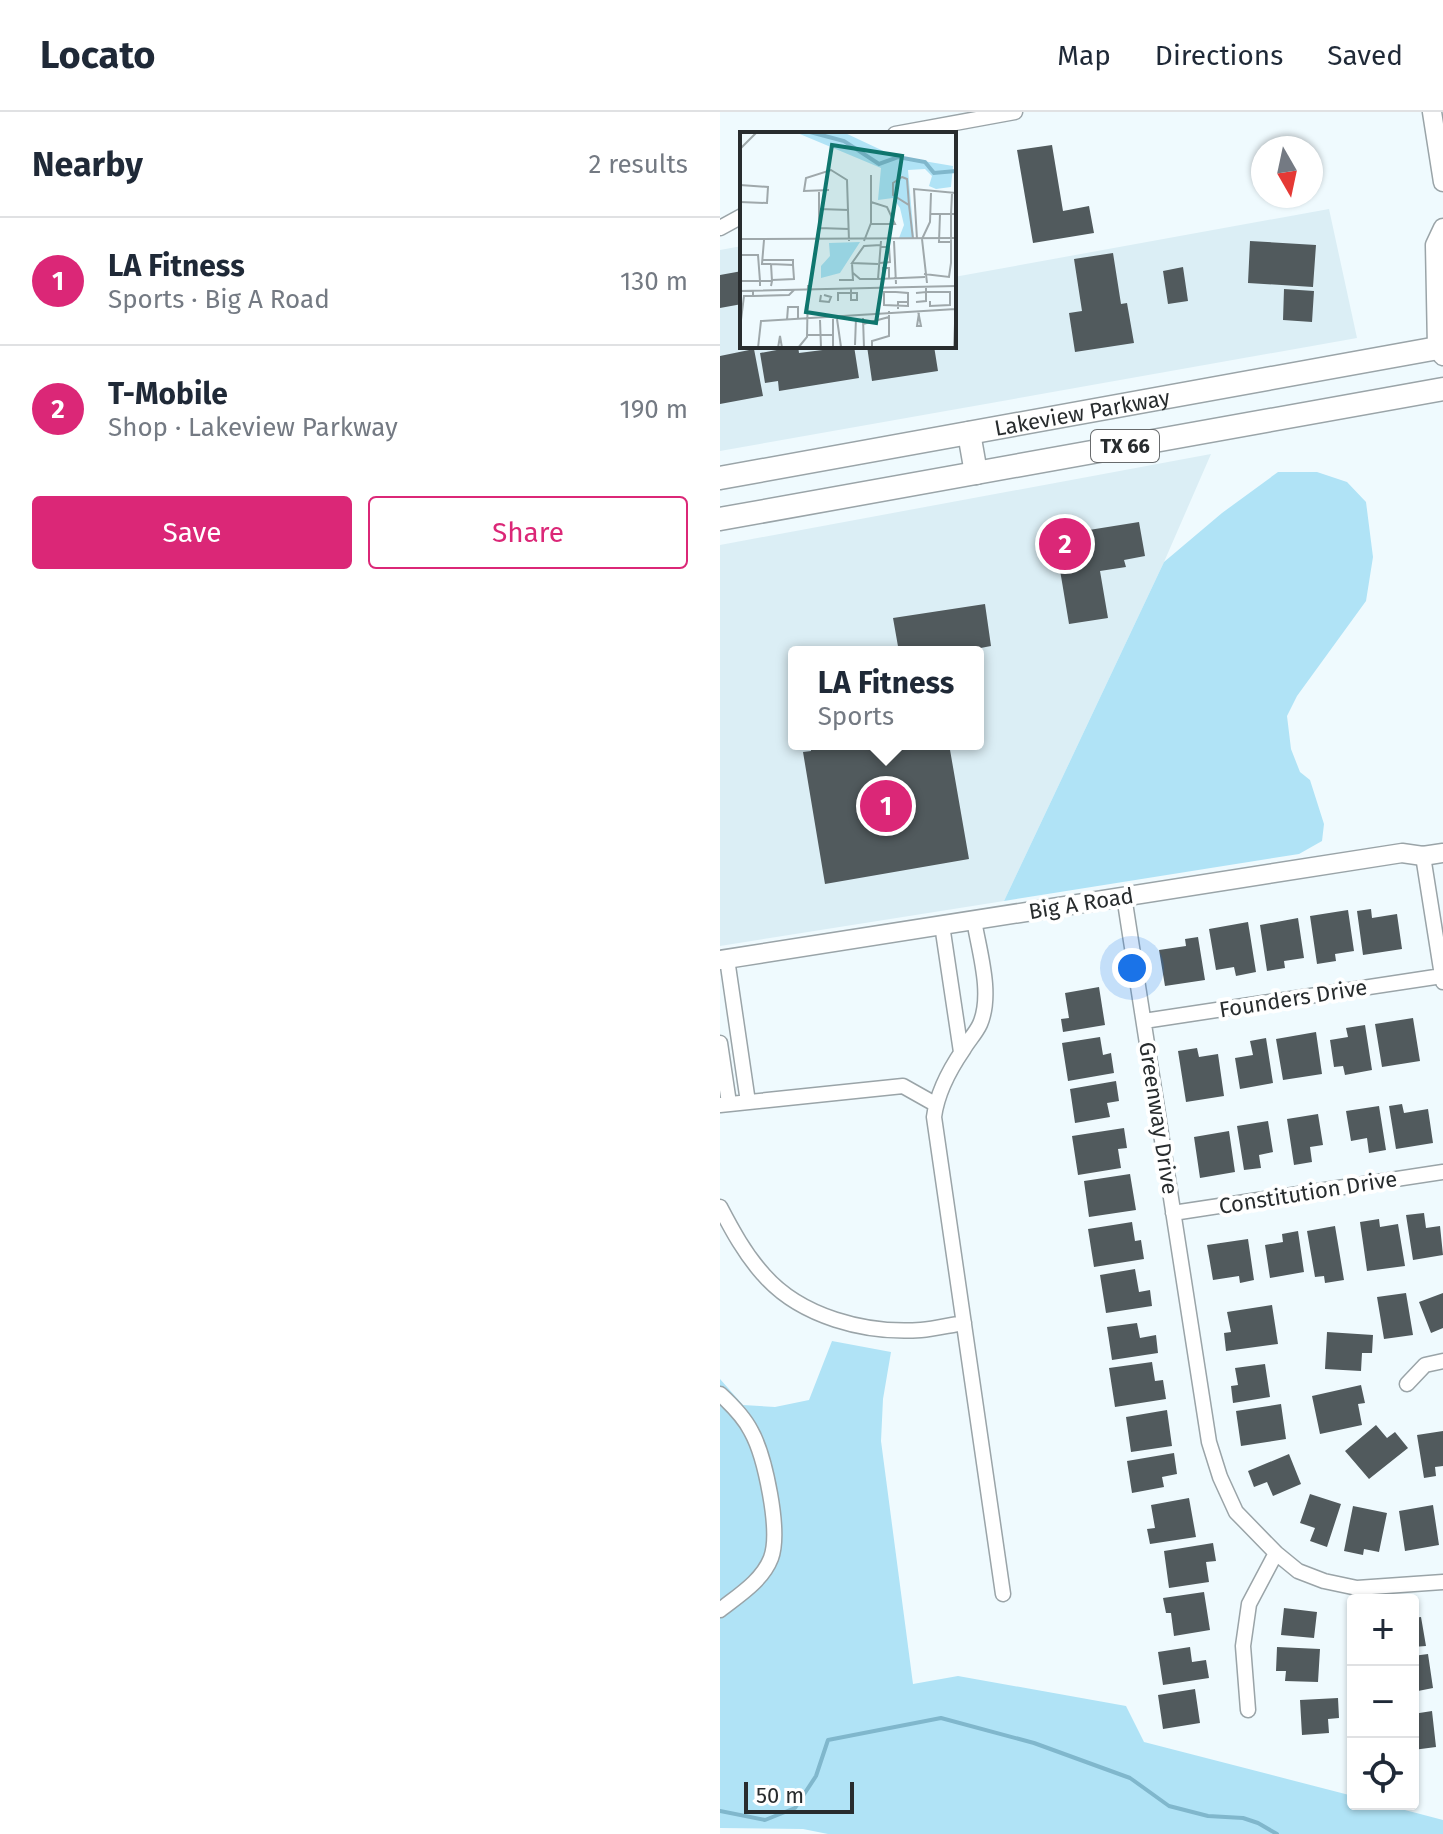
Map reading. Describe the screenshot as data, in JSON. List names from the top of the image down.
{
  "streets": {
    "main road": ["Lakeview Parkway", "TX 66"],
    "street": [
      "Big A Road",
      "Founders Drive",
      "Greenway Drive",
      "Constitution Drive"
    ]
  },
  "crossings": [
    ["Big A Road", "Greenway Drive"],
    ["Founders Drive", "Greenway Drive"],
    ["Greenway Drive", "Constitution Drive"]
  ],
  "scale_bar": "50 m",
  "north": "bottom",
  "page": {
    "header": "Locato",
    "nav": ["Map", "Directions", "Saved"],
    "heading": ["Nearby", "2 results"],
    "list": [
      {
        "mark": "1",
        "name": "LA Fitness",
        "note": "Sports · Big A Road",
        "value": "130 m"
      },
      {
        "mark": "2",
        "name": "T-Mobile",
        "note": "Shop · Lakeview Parkway",
        "value": "190 m"
      }
    ],
    "buttons": ["Save", "Share"],
    "pins": ["2", "1"],
    "popup": ["LA Fitness", "Sports"],
    "map_buttons": ["+", "−"],
    "scale": "50 m"
  }
}
